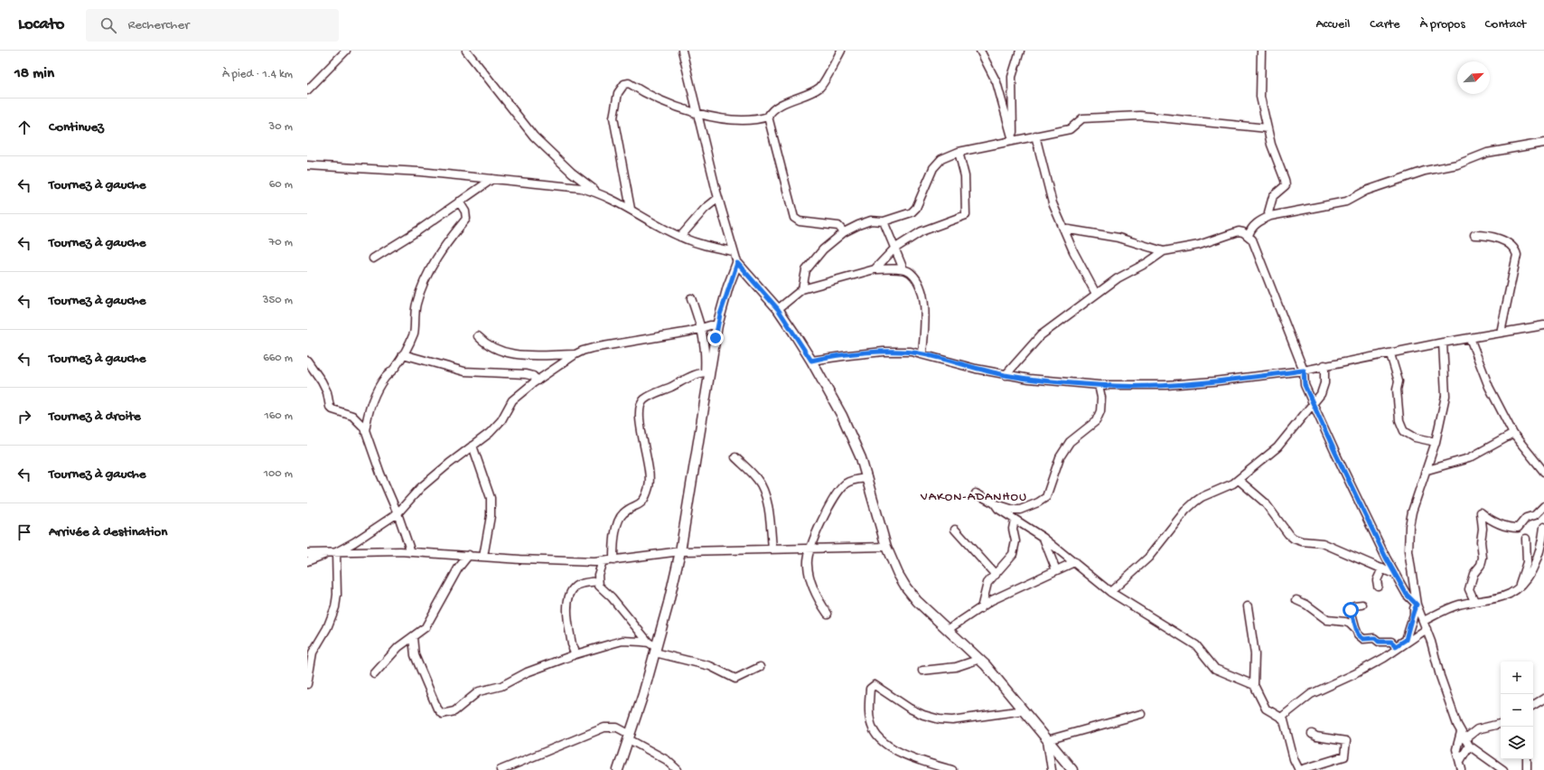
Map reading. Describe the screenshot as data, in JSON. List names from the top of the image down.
{
  "districts": ["VAKON-ADANHOU"],
  "north": "top right",
  "page": {
    "header": "Locato",
    "search": "Rechercher",
    "nav": [
      "Accueil",
      "Carte",
      "À propos",
      "Contact"
    ],
    "heading": ["18 min", "À pied · 1.4 km"],
    "list": [
      ["Continuez", "30 m"],
      ["Tournez à gauche", "60 m"],
      ["Tournez à gauche", "70 m"],
      ["Tournez à gauche", "350 m"],
      ["Tournez à gauche", "660 m"],
      ["Tournez à droite", "160 m"],
      ["Tournez à gauche", "100 m"],
      "Arrivée à destination"
    ],
    "map_buttons": ["+", "−"]
  }
}
